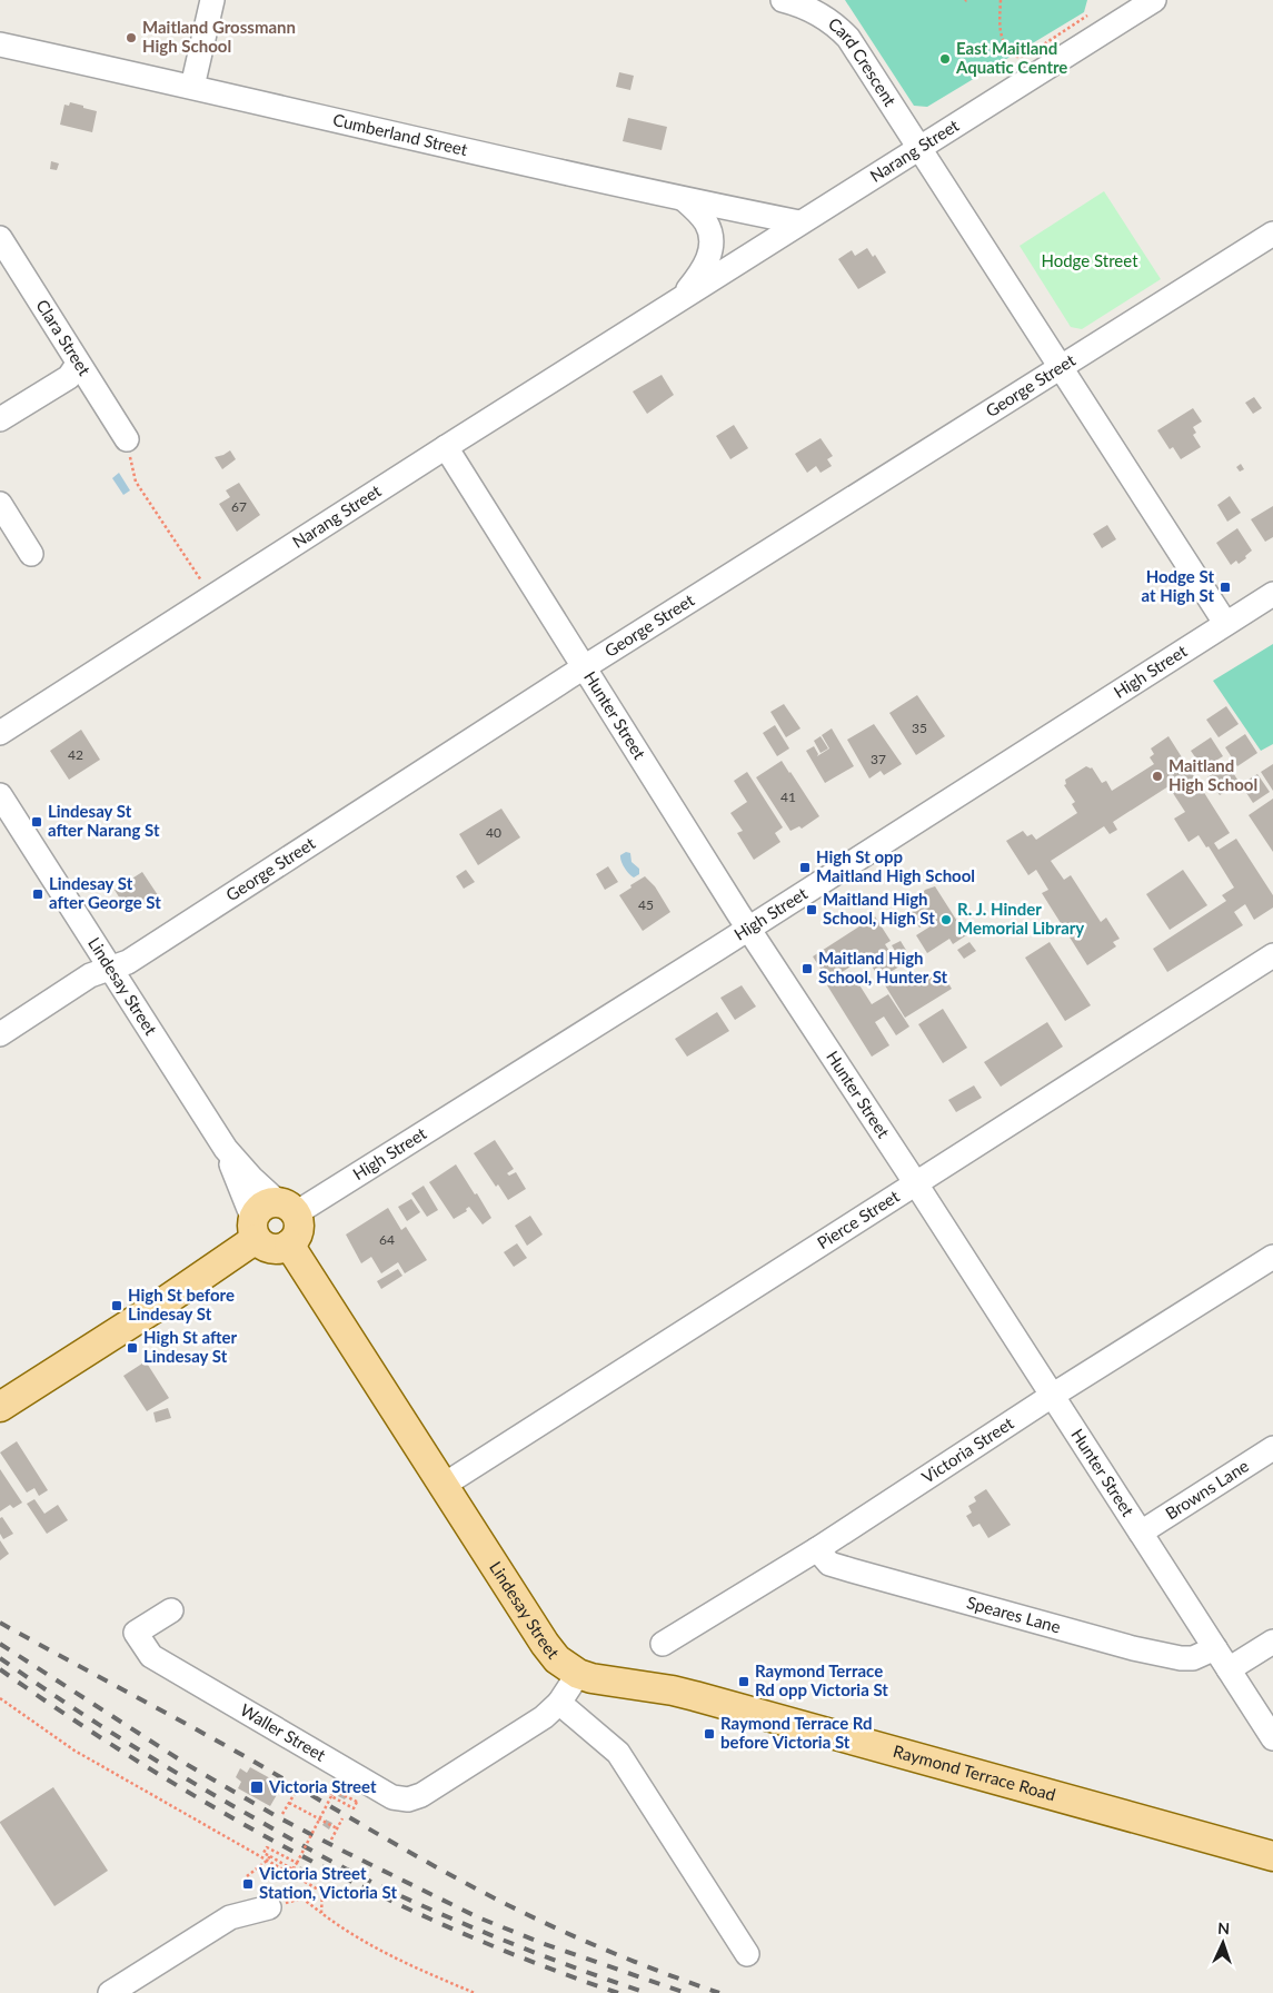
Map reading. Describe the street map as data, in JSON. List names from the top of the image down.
{
  "streets": {
    "main road": ["Lindesay Street", "Raymond Terrace Road"],
    "street": [
      "Card Crescent",
      "Cumberland Street",
      "Narang Street",
      "Clara Street",
      "George Street",
      "High Street",
      "Hunter Street",
      "Pierce Street",
      "Victoria Street",
      "Browns Lane",
      "Speares Lane",
      "Waller Street"
    ]
  },
  "crossings": [
    ["Card Crescent", "Narang Street"],
    ["Cumberland Street", "Narang Street"],
    ["Narang Street", "Hunter Street"],
    ["George Street", "Hunter Street"],
    ["George Street", "Lindesay Street"],
    ["High Street", "Hunter Street"],
    ["High Street", "Lindesay Street"],
    ["Hunter Street", "Pierce Street"],
    ["Hunter Street", "Victoria Street"],
    ["Hunter Street", "Browns Lane"],
    ["Hunter Street", "Speares Lane"],
    ["Lindesay Street", "Pierce Street"],
    ["Lindesay Street", "Raymond Terrace Road"],
    ["Victoria Street", "Speares Lane"]
  ],
  "parks": ["Hodge Street"],
  "places": {
    "other": [
      "Maitland Grossmann High School",
      "East Maitland Aquatic Centre",
      "Maitland High School",
      "R. J. Hinder Memorial Library"
    ],
    "transit": [
      "Hodge St at High St",
      "Lindesay St after Narang St",
      "High St opp Maitland High School",
      "Lindesay St after George St",
      "Maitland High School, High St",
      "Maitland High School, Hunter St",
      "High St before Lindesay St",
      "High St after Lindesay St",
      "Raymond Terrace Rd opp Victoria St",
      "Raymond Terrace Rd before Victoria St",
      "Victoria Street",
      "Victoria Street Station, Victoria St"
    ]
  },
  "house_numbers": [
    "67",
    "35",
    "42",
    "37",
    "41",
    "40",
    "45",
    "64"
  ],
  "north": "top"
}
